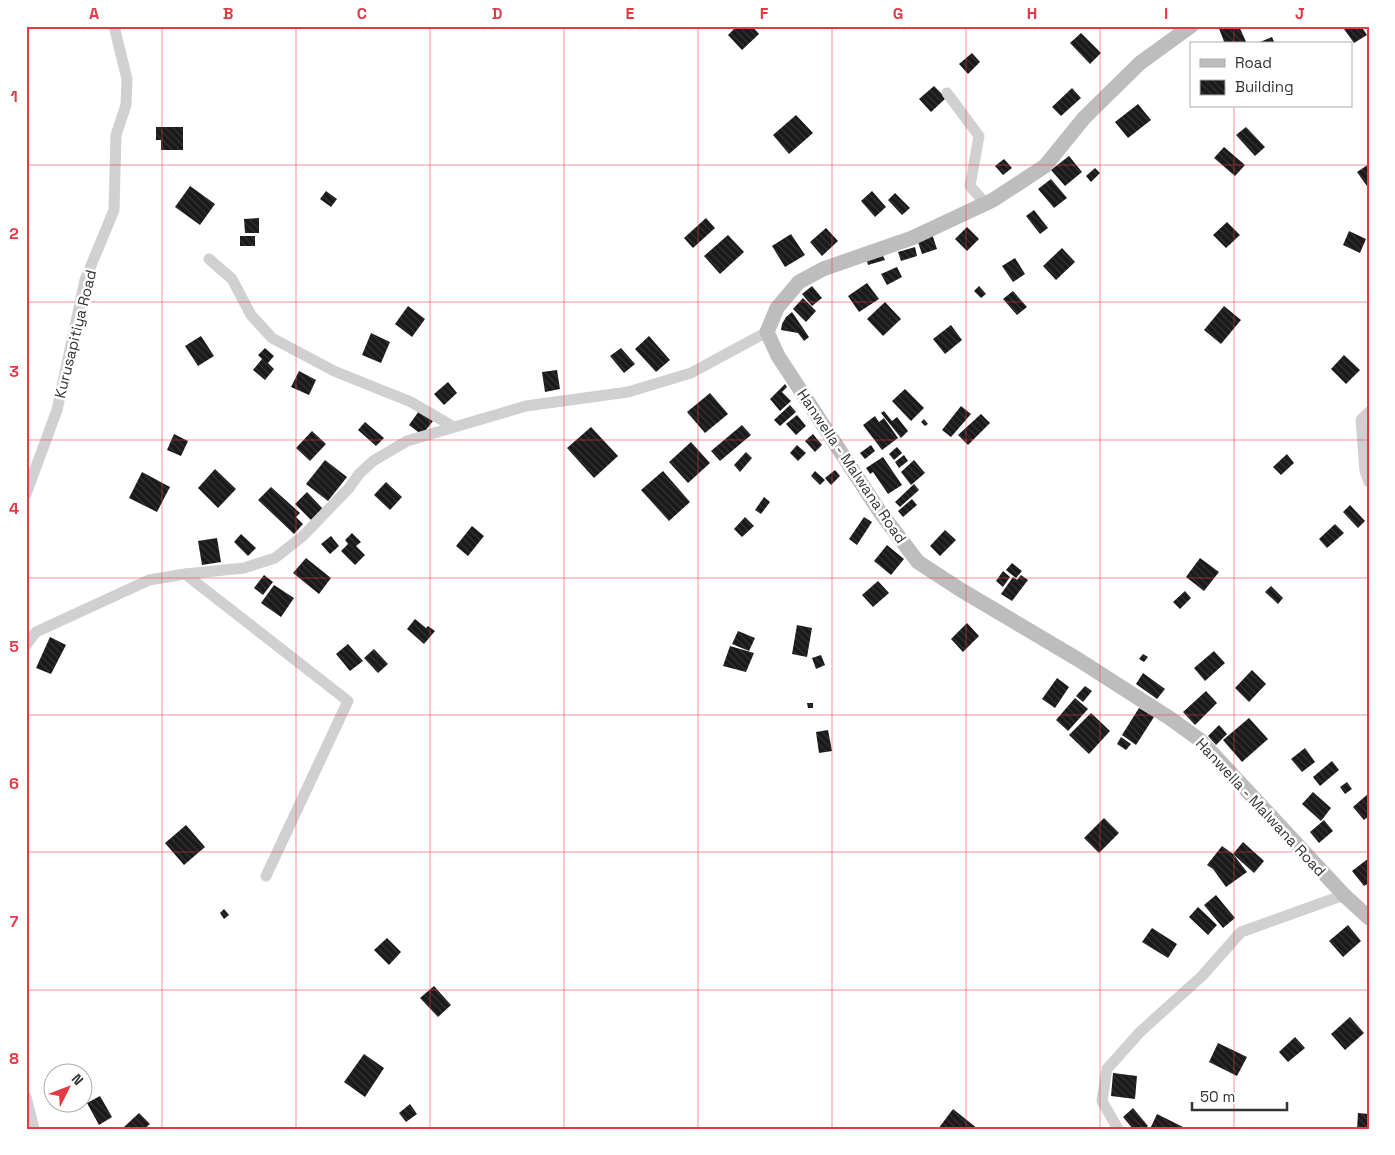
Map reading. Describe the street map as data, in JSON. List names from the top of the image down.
{
  "streets": {
    "street": ["Kurusapitiya Road", "Hanwella - Malwana Road"]
  },
  "legend": ["Road", "Building"],
  "scale_bar": "50 m",
  "north": "top right",
  "grid": {
    "columns": [
      "A",
      "B",
      "C",
      "D",
      "E",
      "F",
      "G",
      "H",
      "I",
      "J"
    ],
    "rows": [
      "1",
      "2",
      "3",
      "4",
      "5",
      "6",
      "7",
      "8"
    ]
  }
}
